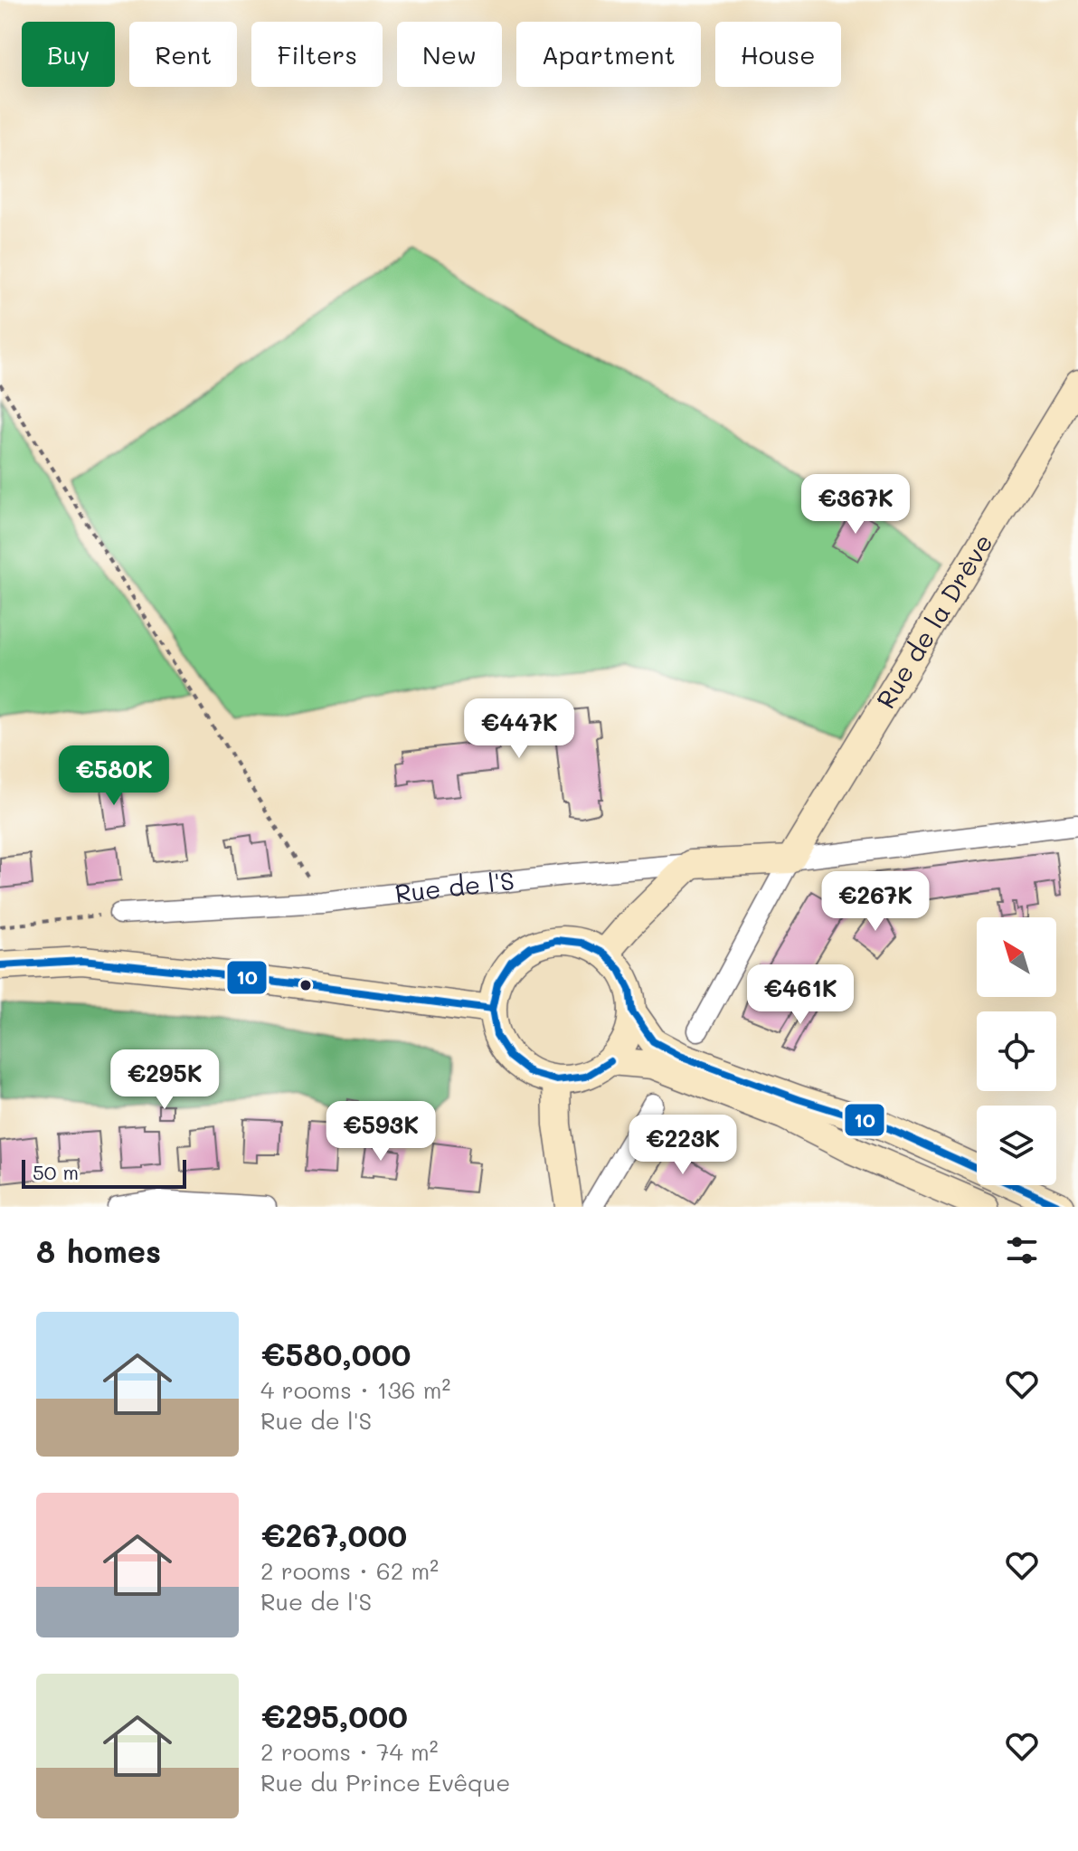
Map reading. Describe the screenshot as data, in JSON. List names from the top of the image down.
{
  "streets": {
    "main road": ["Rue de la Drève", "Rue de l'S"]
  },
  "crossings": [
    ["Rue de la Drève", "Rue de l'S"]
  ],
  "lines": ["transit line 10"],
  "scale_bar": "50 m",
  "north": "top left",
  "page": {
    "chip": [
      "Buy",
      "Rent",
      "Filters",
      "New",
      "Apartment",
      "House"
    ],
    "price": [
      "€367K",
      "€447K",
      "€580K",
      "€267K",
      "€461K",
      "€295K",
      "€593K",
      "€223K"
    ],
    "scale": "50 m",
    "heading": "8 homes",
    "list": [
      {
        "name": "€580,000",
        "note": "4 rooms · 136 m² · Rue de l'S"
      },
      {
        "name": "€267,000",
        "note": "2 rooms · 62 m² · Rue de l'S"
      },
      {
        "name": "€295,000",
        "note": "2 rooms · 74 m² · Rue du Prince Evêque"
      }
    ]
  }
}
